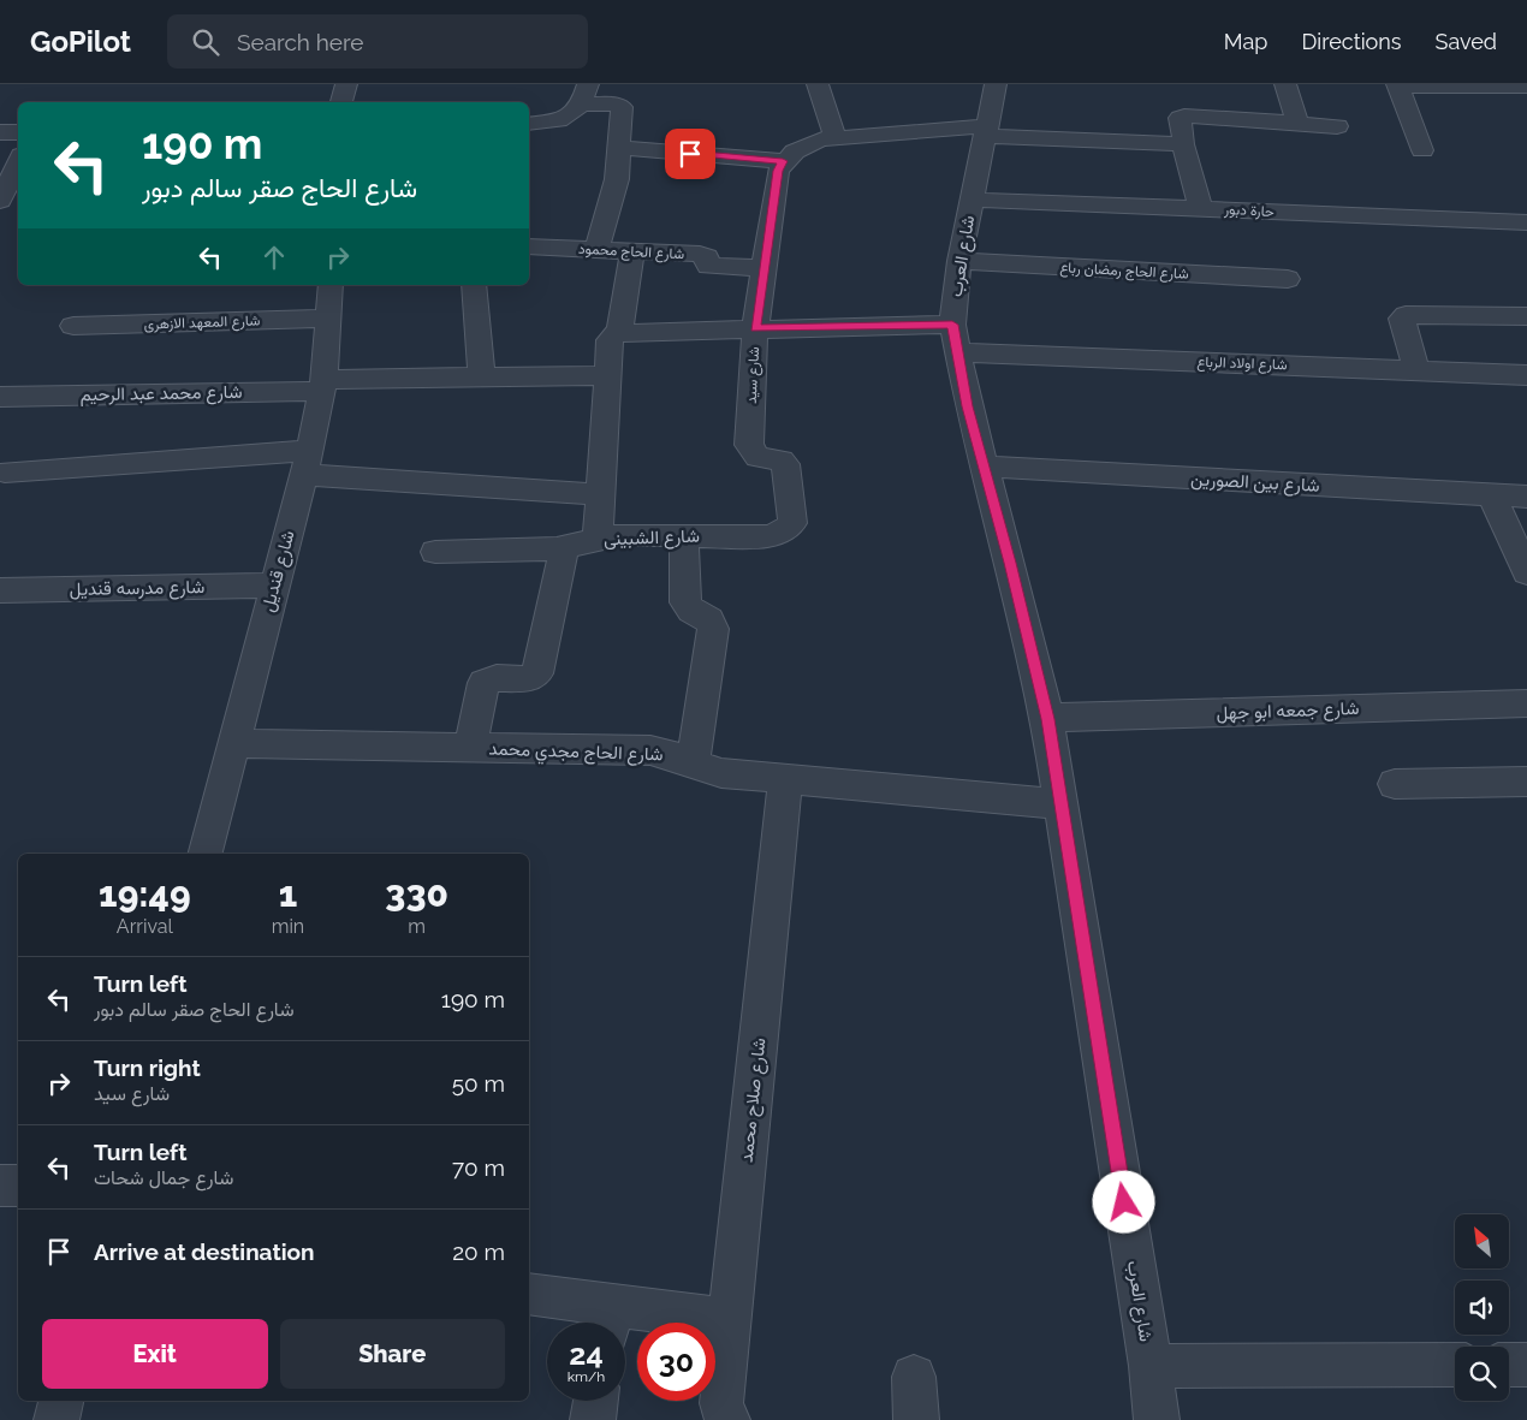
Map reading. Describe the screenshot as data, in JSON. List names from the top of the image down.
{
  "streets": {
    "street": [
      "حارة دبور",
      "شارع الحاج محمود",
      "شارع العرب",
      "شارع الحاج رمضان رباع",
      "شارع المعهد الازهرى",
      "شارع اولاد الرباع",
      "شارع سيد",
      "شارع محمد عبد الرحيم",
      "شارع بين الصورين",
      "شارع الشبينى",
      "شارع قنديل",
      "شارع مدرسه قنديل",
      "شارع جمعه ابو جهل",
      "شارع الحاج مجدي محمد",
      "شارع صلاح محمد"
    ]
  },
  "crossings": [
    ["حارة دبور", "شارع العرب"],
    ["شارع الحاج محمود", "شارع سيد"],
    ["شارع العرب", "شارع الحاج رمضان رباع"],
    ["شارع العرب", "شارع اولاد الرباع"],
    ["شارع العرب", "شارع بين الصورين"],
    ["شارع العرب", "شارع جمعه ابو جهل"],
    ["شارع العرب", "شارع الحاج مجدي محمد"],
    ["شارع المعهد الازهرى", "شارع قنديل"],
    ["شارع سيد", "شارع الشبينى"],
    ["شارع محمد عبد الرحيم", "شارع قنديل"],
    ["شارع قنديل", "شارع مدرسه قنديل"],
    ["شارع قنديل", "شارع الحاج مجدي محمد"],
    ["شارع الحاج مجدي محمد", "شارع صلاح محمد"]
  ],
  "north": "top left",
  "page": {
    "header": "GoPilot",
    "search": "Search here",
    "nav": ["Map", "Directions", "Saved"],
    "turn": ["190 m", "شارع الحاج صقر سالم دبور"],
    "eta": [
      "19:49",
      "Arrival",
      "1",
      "min",
      "330",
      "m"
    ],
    "list": [
      {
        "name": "Turn left",
        "note": "شارع الحاج صقر سالم دبور",
        "value": "190 m"
      },
      {
        "name": "Turn right",
        "note": "شارع سيد",
        "value": "50 m"
      },
      {
        "name": "Turn left",
        "note": "شارع جمال شحات",
        "value": "70 m"
      },
      {
        "name": "Arrive at destination",
        "value": "20 m"
      }
    ],
    "buttons": ["Exit", "Share"],
    "speed": "24 km/h",
    "limit": "30"
  }
}
